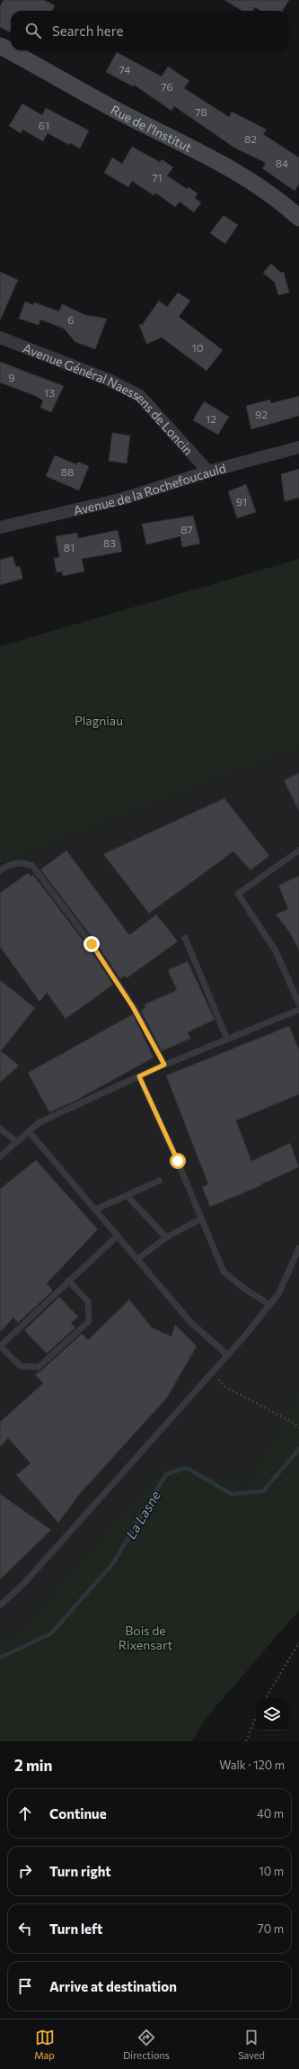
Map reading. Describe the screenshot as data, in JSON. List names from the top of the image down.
{
  "streets": {
    "street": ["Rue de l'Institut", "Avenue Général Naessens de Loncin", "Avenue de la Rochefoucauld"]
  },
  "crossings": [
    ["Avenue Général Naessens de Loncin", "Avenue de la Rochefoucauld"]
  ],
  "water": ["La Lasne"],
  "parks": ["Plagniau", "Bois de Rixensart"],
  "house_numbers": [
    "74",
    "76",
    "78",
    "61",
    "82",
    "84",
    "71",
    "6",
    "10",
    "9",
    "13",
    "92",
    "12",
    "88",
    "91",
    "87",
    "83",
    "81"
  ],
  "page": {
    "search": "Search here",
    "heading": ["2 min", "Walk · 120 m"],
    "list": [
      ["Continue", "40 m"],
      ["Turn right", "10 m"],
      ["Turn left", "70 m"],
      "Arrive at destination"
    ],
    "nav": ["Map", "Directions", "Saved"]
  }
}
